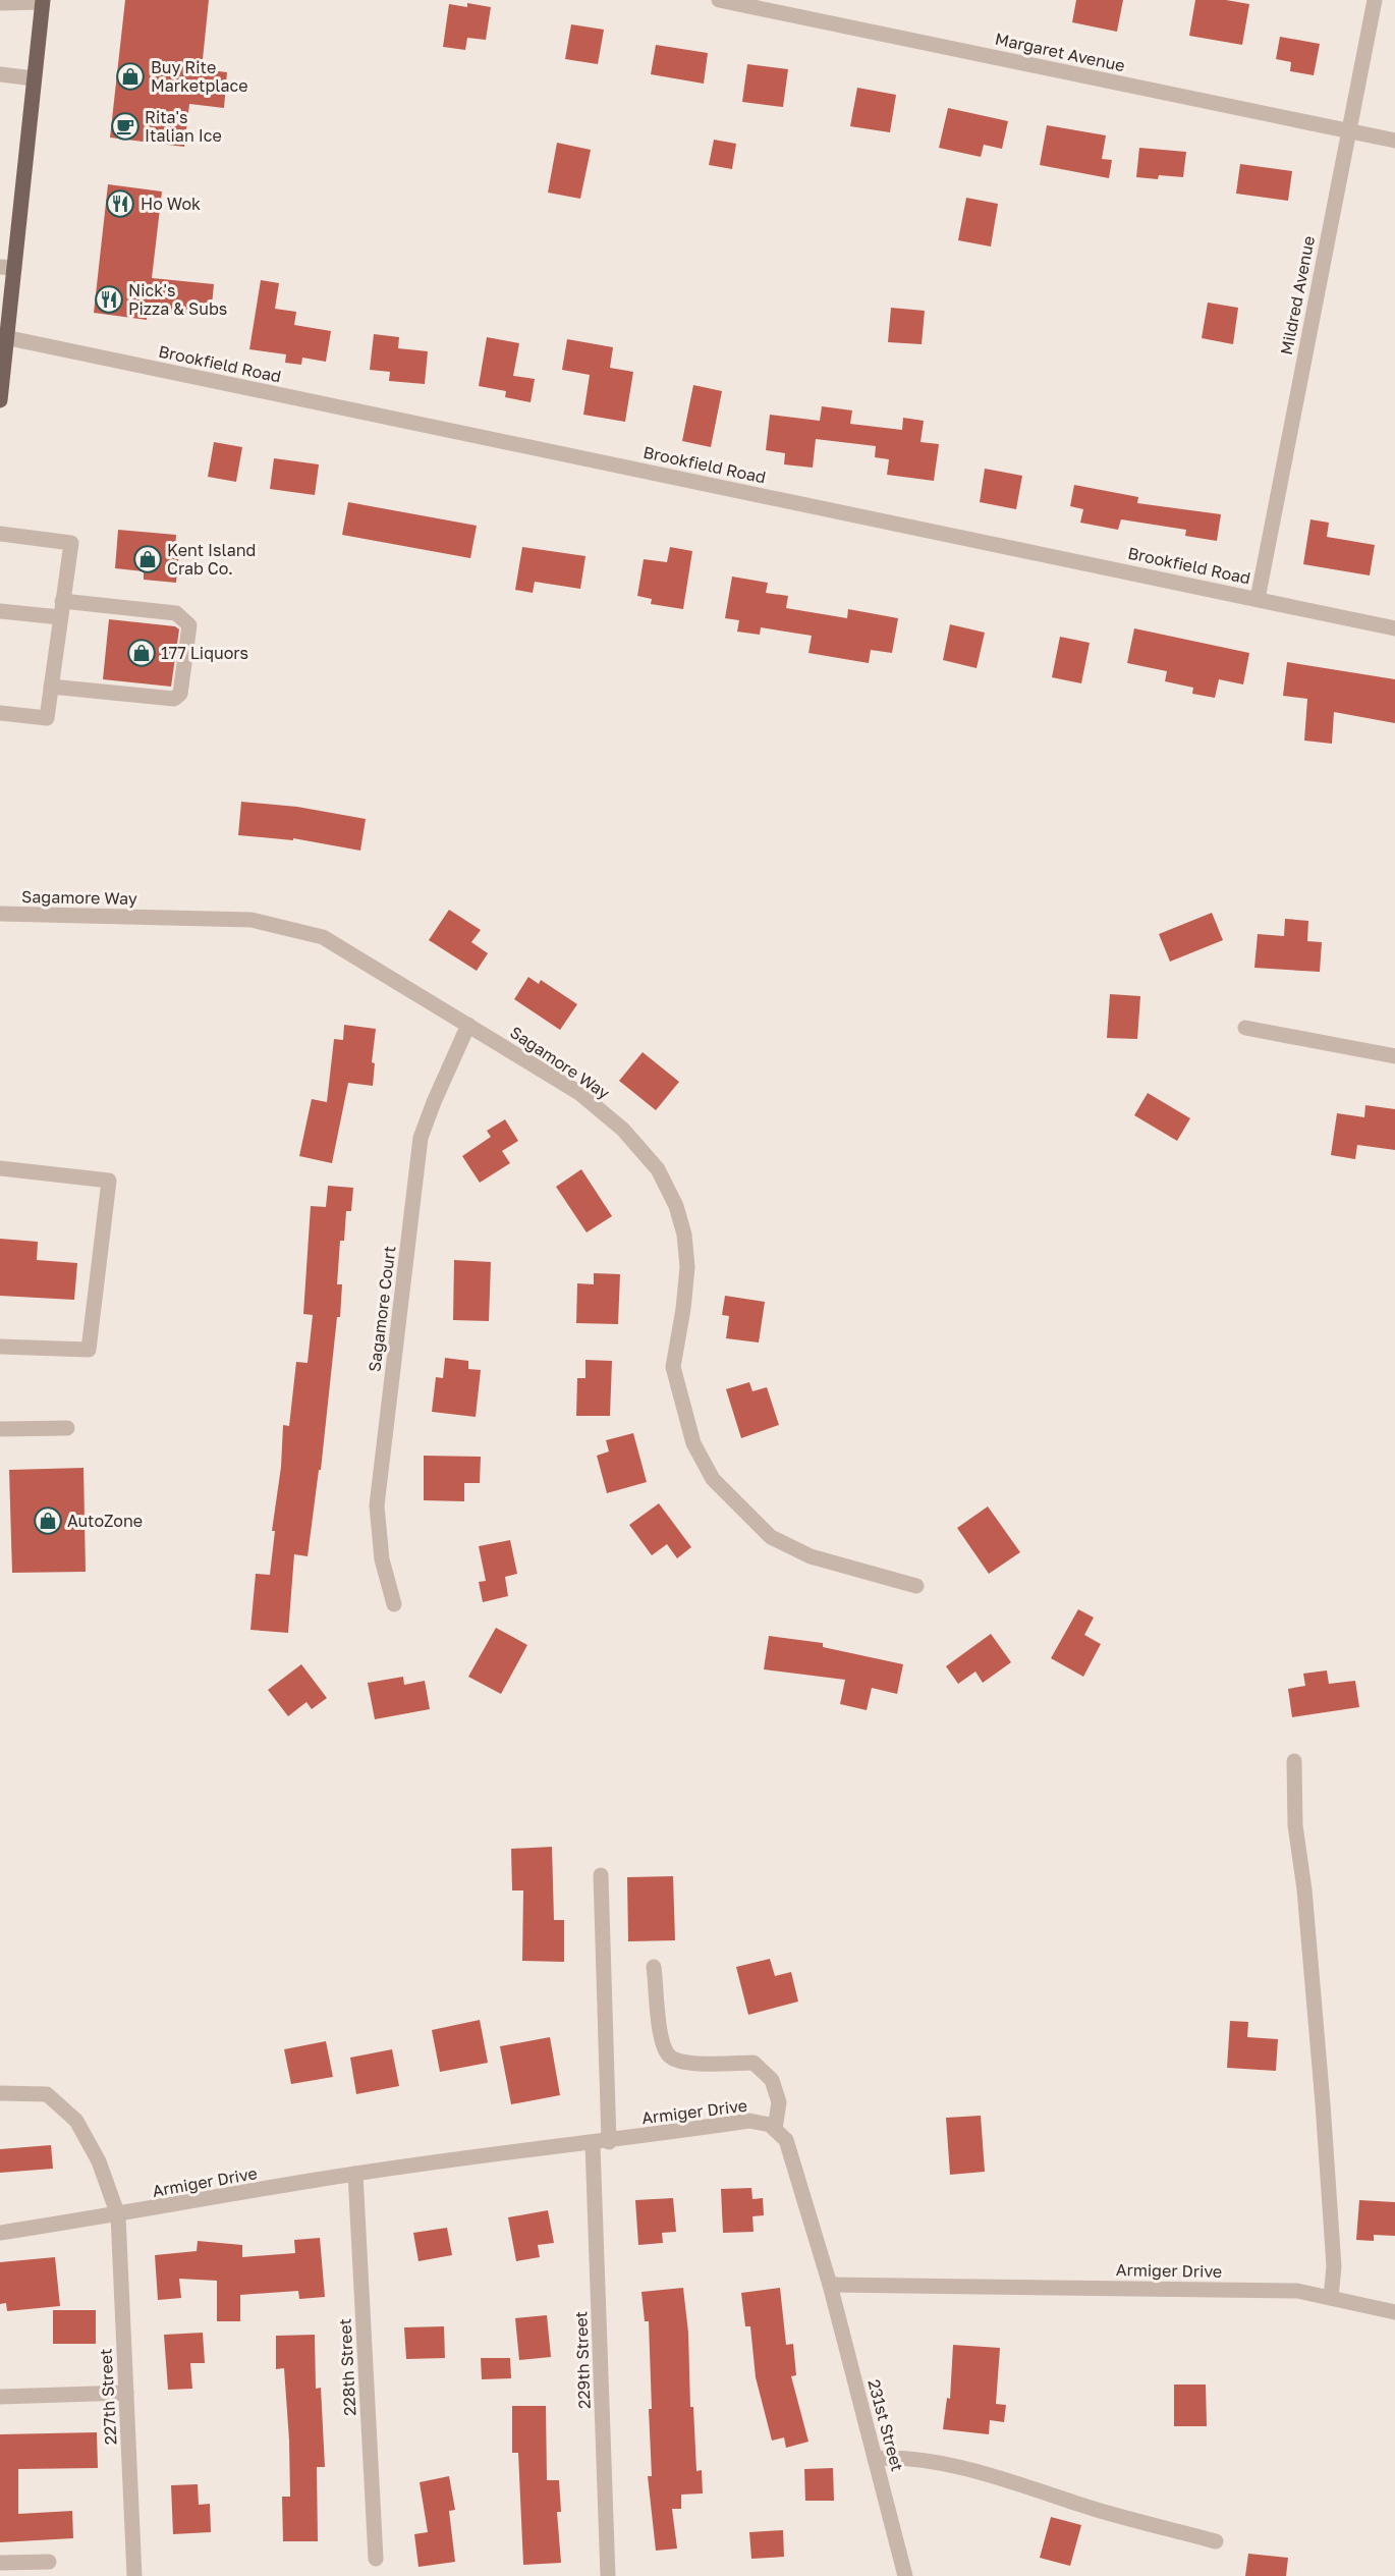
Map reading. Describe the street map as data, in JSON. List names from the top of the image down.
{
  "streets": {
    "street": [
      "Margaret Avenue",
      "Mildred Avenue",
      "Brookfield Road",
      "Sagamore Way",
      "Sagamore Court",
      "Armiger Drive",
      "229th Street",
      "228th Street",
      "227th Street",
      "231st Street"
    ]
  },
  "crossings": [
    ["Margaret Avenue", "Mildred Avenue"],
    ["Mildred Avenue", "Brookfield Road"],
    ["Sagamore Way", "Sagamore Court"],
    ["Armiger Drive", "229th Street"],
    ["Armiger Drive", "228th Street"],
    ["Armiger Drive", "227th Street"],
    ["Armiger Drive", "231st Street"]
  ],
  "places": {
    "shop": [
      "Buy Rite Marketplace",
      "Kent Island Crab Co.",
      "177 Liquors",
      "AutoZone"
    ],
    "cafe": ["Rita's Italian Ice"],
    "restaurant": ["Ho Wok", "Nick's Pizza & Subs"]
  }
}
